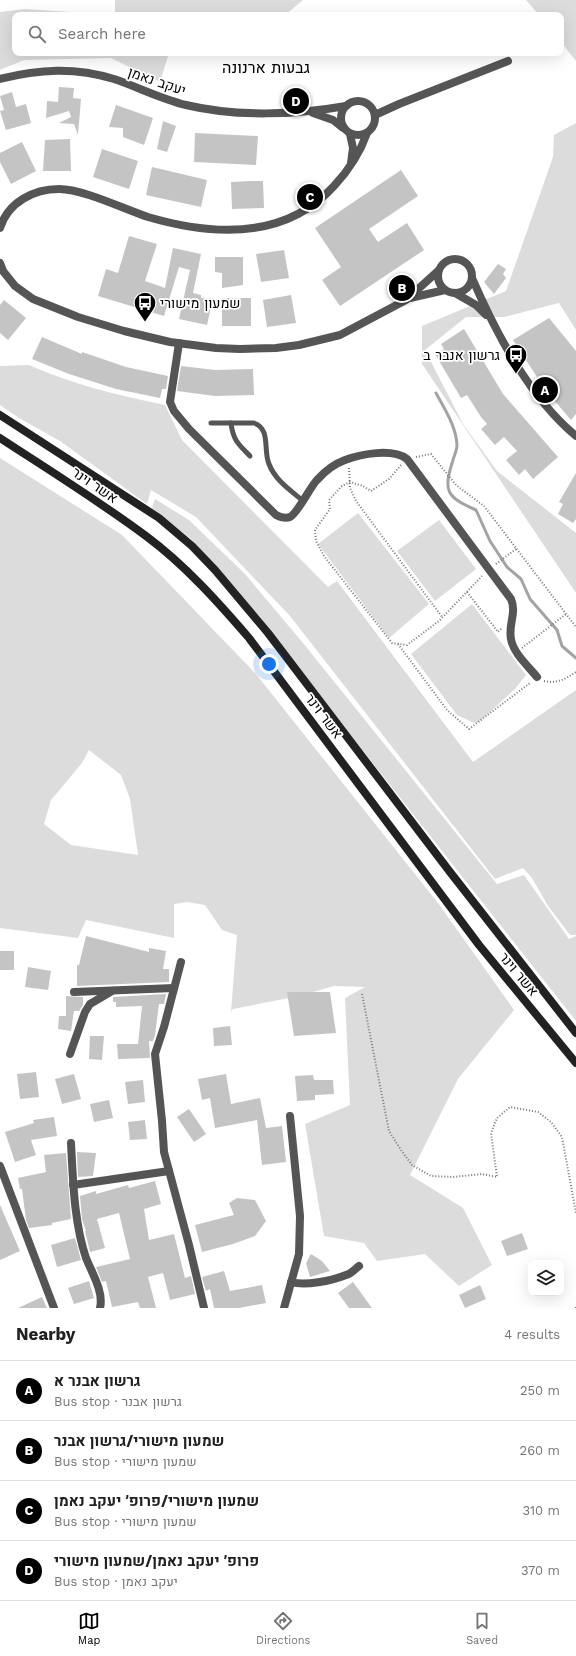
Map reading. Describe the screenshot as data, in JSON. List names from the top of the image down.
{
  "streets": {
    "main road": ["אשר וינר"],
    "street": ["יעקב נאמן"]
  },
  "districts": ["גבעות ארנונה"],
  "places": {
    "bus stop": ["שמעון מישורי", "גרשון אנבר ב"]
  },
  "page": {
    "search": "Search here",
    "pins": [
      "D",
      "C",
      "B",
      "A"
    ],
    "heading": ["Nearby", "4 results"],
    "list": [
      {
        "mark": "A",
        "name": "גרשון אבנר א",
        "note": "Bus stop · גרשון אבנר",
        "value": "250 m"
      },
      {
        "mark": "B",
        "name": "שמעון מישורי/גרשון אבנר",
        "note": "Bus stop · שמעון מישורי",
        "value": "260 m"
      },
      {
        "mark": "C",
        "name": "שמעון מישורי/פרופ׳ יעקב נאמן",
        "note": "Bus stop · שמעון מישורי",
        "value": "310 m"
      },
      {
        "mark": "D",
        "name": "פרופ׳ יעקב נאמן/שמעון מישורי",
        "note": "Bus stop · יעקב נאמן",
        "value": "370 m"
      }
    ],
    "nav": ["Map", "Directions", "Saved"]
  }
}
